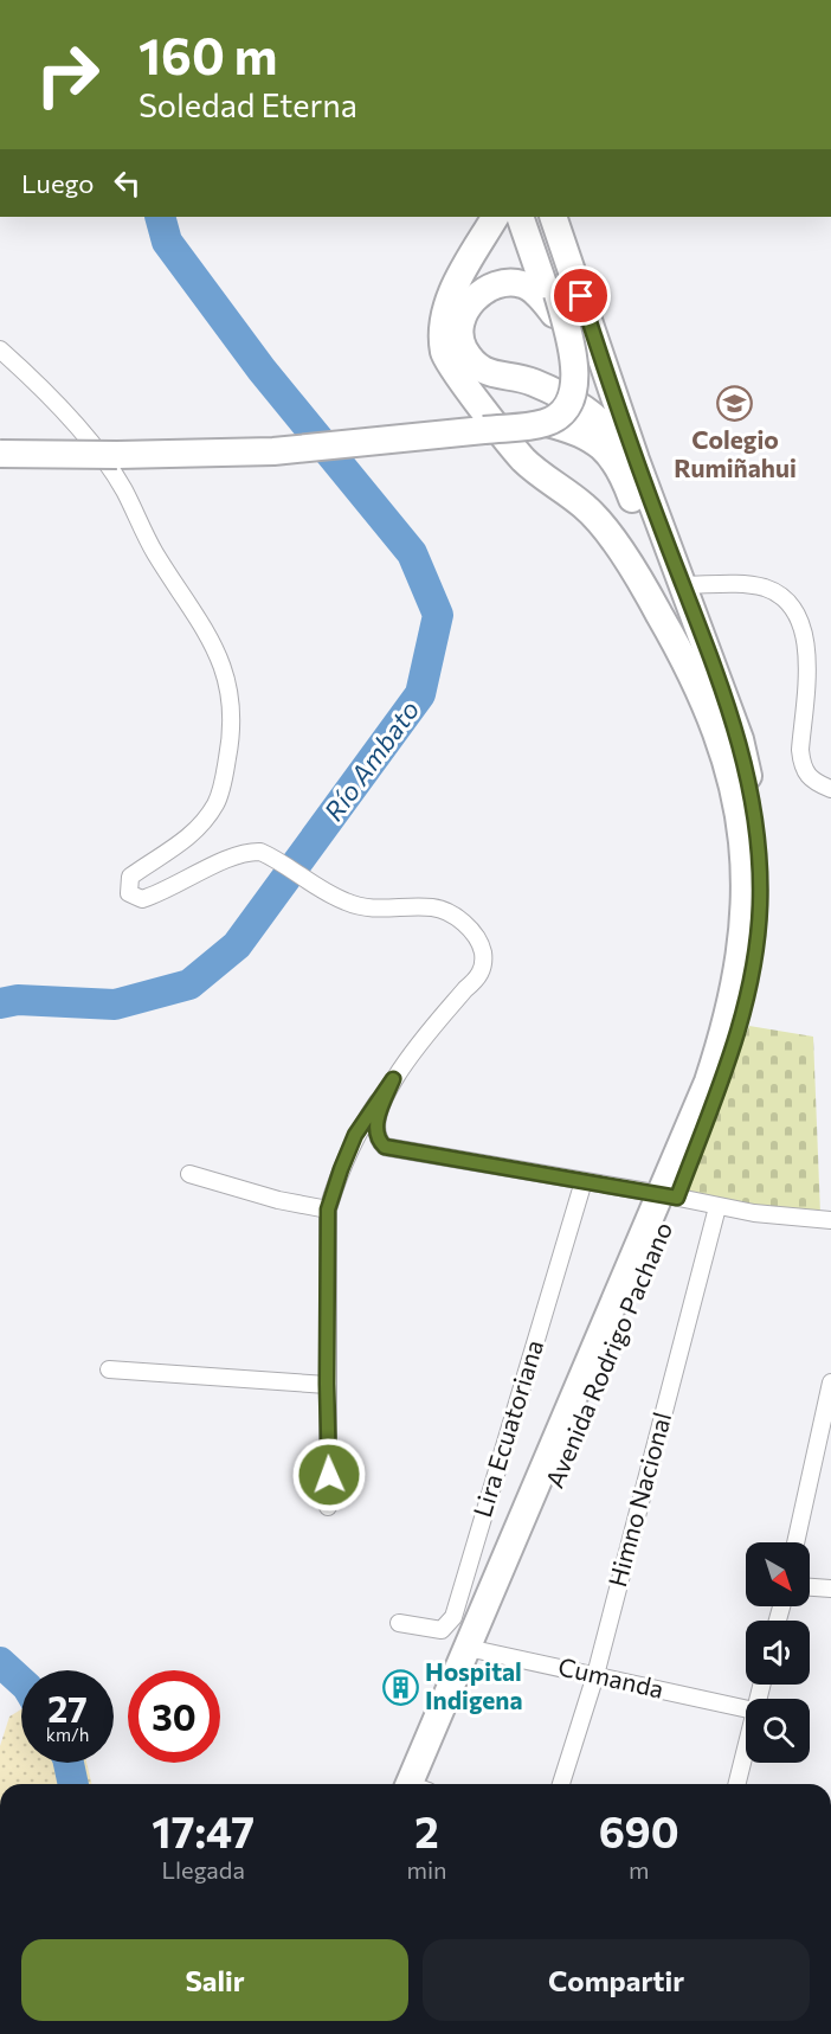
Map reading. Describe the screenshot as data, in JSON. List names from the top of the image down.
{
  "streets": {
    "main road": ["Avenida Rodrigo Pachano"],
    "street": ["Lira Ecuatoriana", "Himno Nacional", "Cumanda"]
  },
  "crossings": [
    ["Avenida Rodrigo Pachano", "Cumanda"],
    ["Himno Nacional", "Cumanda"]
  ],
  "water": ["Río Ambato"],
  "places": {
    "school or university": ["Colegio Rumiñahui"],
    "building": ["Hospital Indigena"]
  },
  "north": "bottom right",
  "page": {
    "turn": ["160 m", "Soledad Eterna"],
    "then": "Luego",
    "speed": "27 km/h",
    "limit": "30",
    "eta": [
      "17:47",
      "Llegada",
      "2",
      "min",
      "690",
      "m"
    ],
    "buttons": ["Salir", "Compartir"]
  }
}
